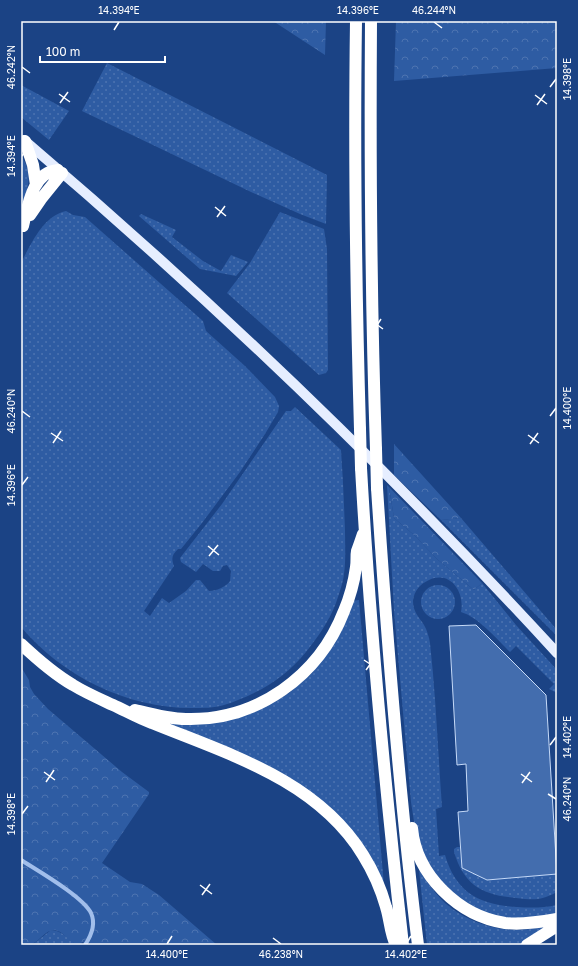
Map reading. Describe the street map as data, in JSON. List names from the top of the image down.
{
  "scale_bar": "100 m",
  "coordinates": [
    "14.394°E",
    "14.396°E",
    "46.244°N",
    "46.242°N",
    "14.398°E",
    "14.400°E",
    "46.240°N",
    "14.402°E",
    "46.238°N"
  ]
}
